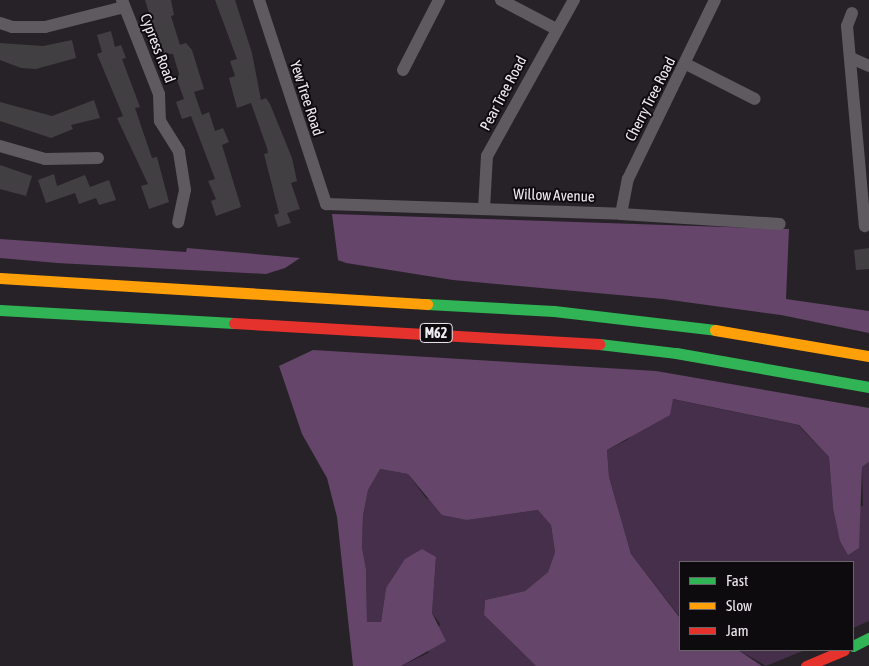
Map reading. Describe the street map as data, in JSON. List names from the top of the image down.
{
  "streets": {
    "main road": ["M62"],
    "street": [
      "Cypress Road",
      "Pear Tree Road",
      "Yew Tree Road",
      "Cherry Tree Road",
      "Willow Avenue"
    ]
  },
  "crossings": [
    ["Pear Tree Road", "Willow Avenue"],
    ["Yew Tree Road", "Willow Avenue"],
    ["Cherry Tree Road", "Willow Avenue"]
  ],
  "legend": ["Fast", "Slow", "Jam"]
}
